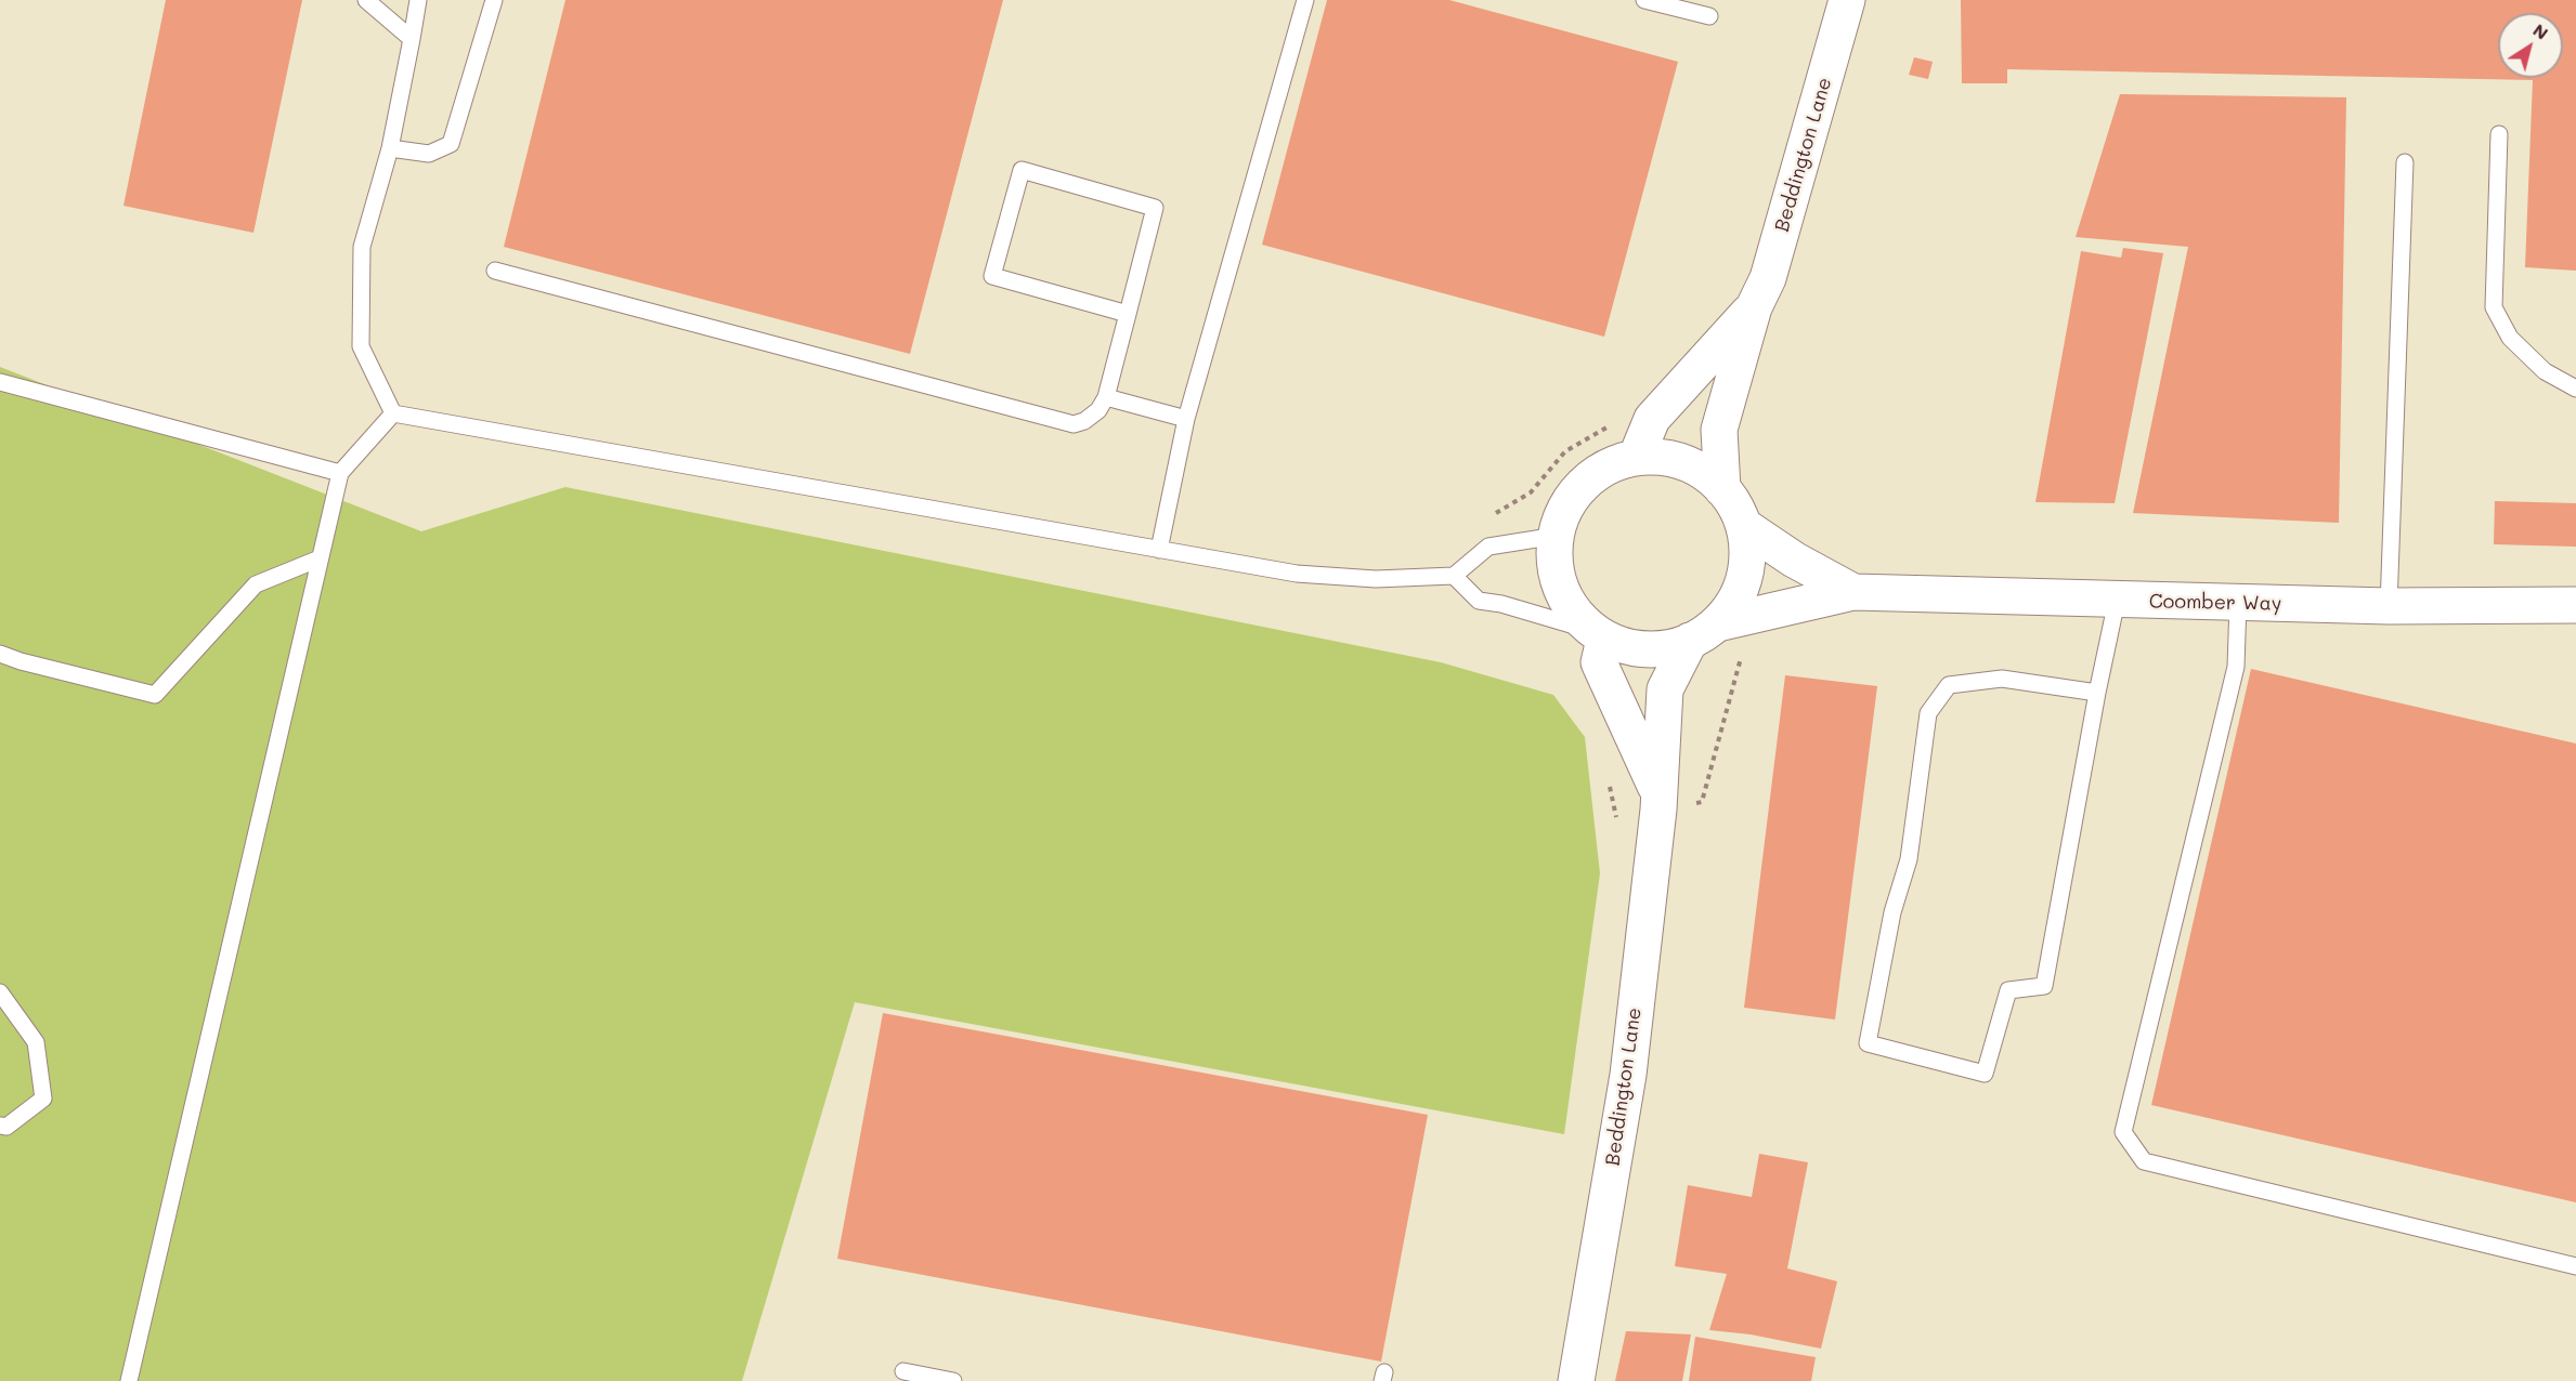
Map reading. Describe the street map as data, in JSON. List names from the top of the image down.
{
  "streets": {
    "main road": ["Beddington Lane", "Coomber Way"]
  },
  "crossings": [
    ["Beddington Lane", "Coomber Way"]
  ],
  "north": "top right"
}
